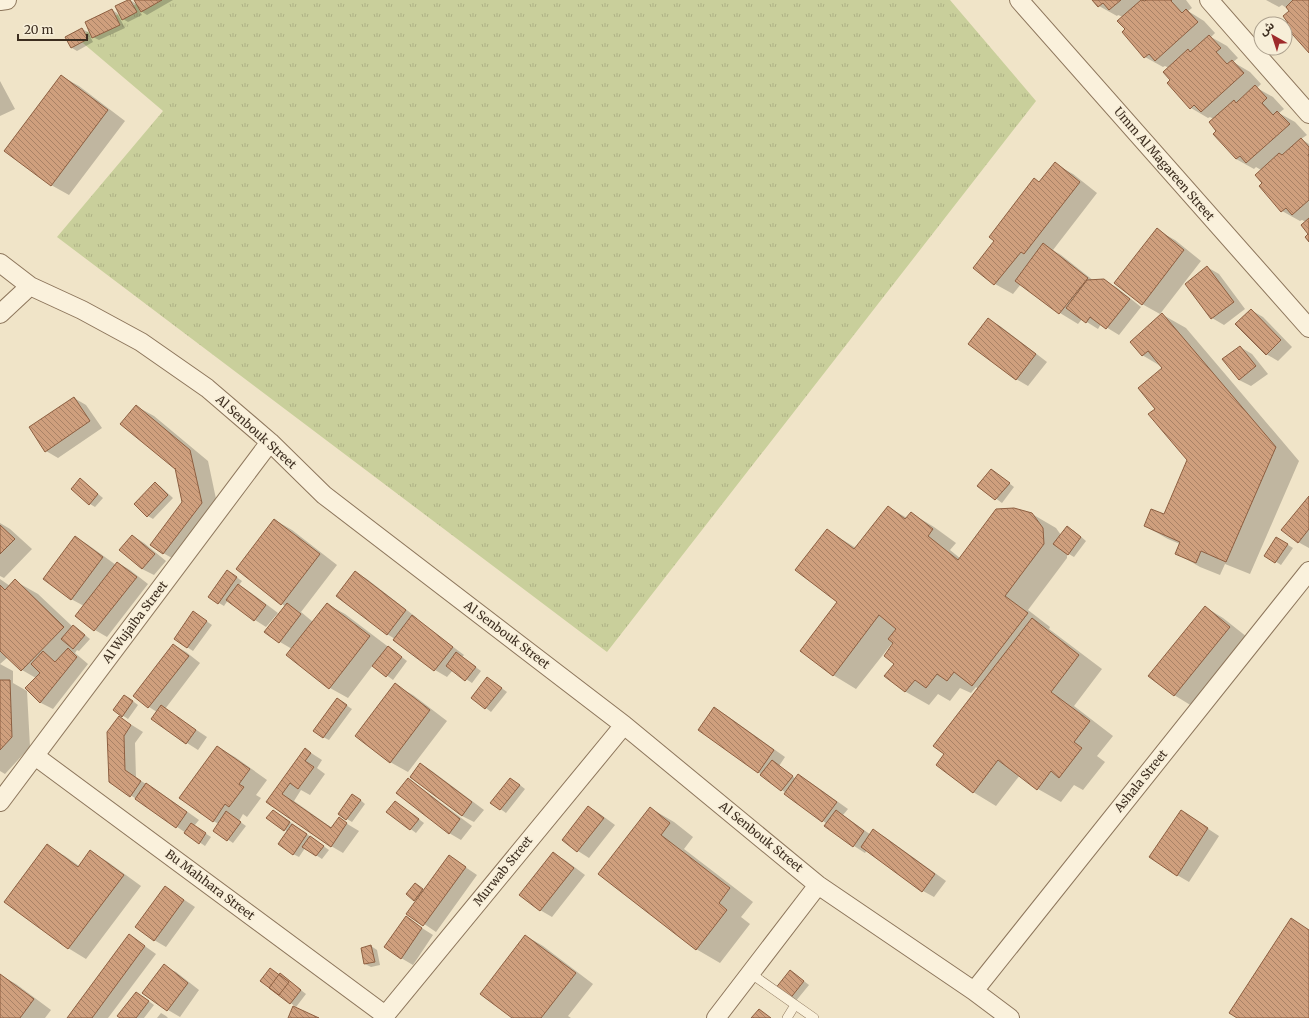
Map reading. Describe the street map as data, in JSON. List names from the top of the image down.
{
  "streets": {
    "street": [
      "Umm Al Magareen Street",
      "Al Senbouk Street",
      "Al Wujaiba Street",
      "Ashala Street",
      "Murwab Street",
      "Bu Mahhara Street"
    ]
  },
  "crossings": [
    ["Al Senbouk Street", "Al Wujaiba Street"],
    ["Al Senbouk Street", "Ashala Street"],
    ["Al Senbouk Street", "Murwab Street"],
    ["Al Wujaiba Street", "Bu Mahhara Street"],
    ["Murwab Street", "Bu Mahhara Street"]
  ],
  "scale_bar": "20 m",
  "north": "top left"
}
